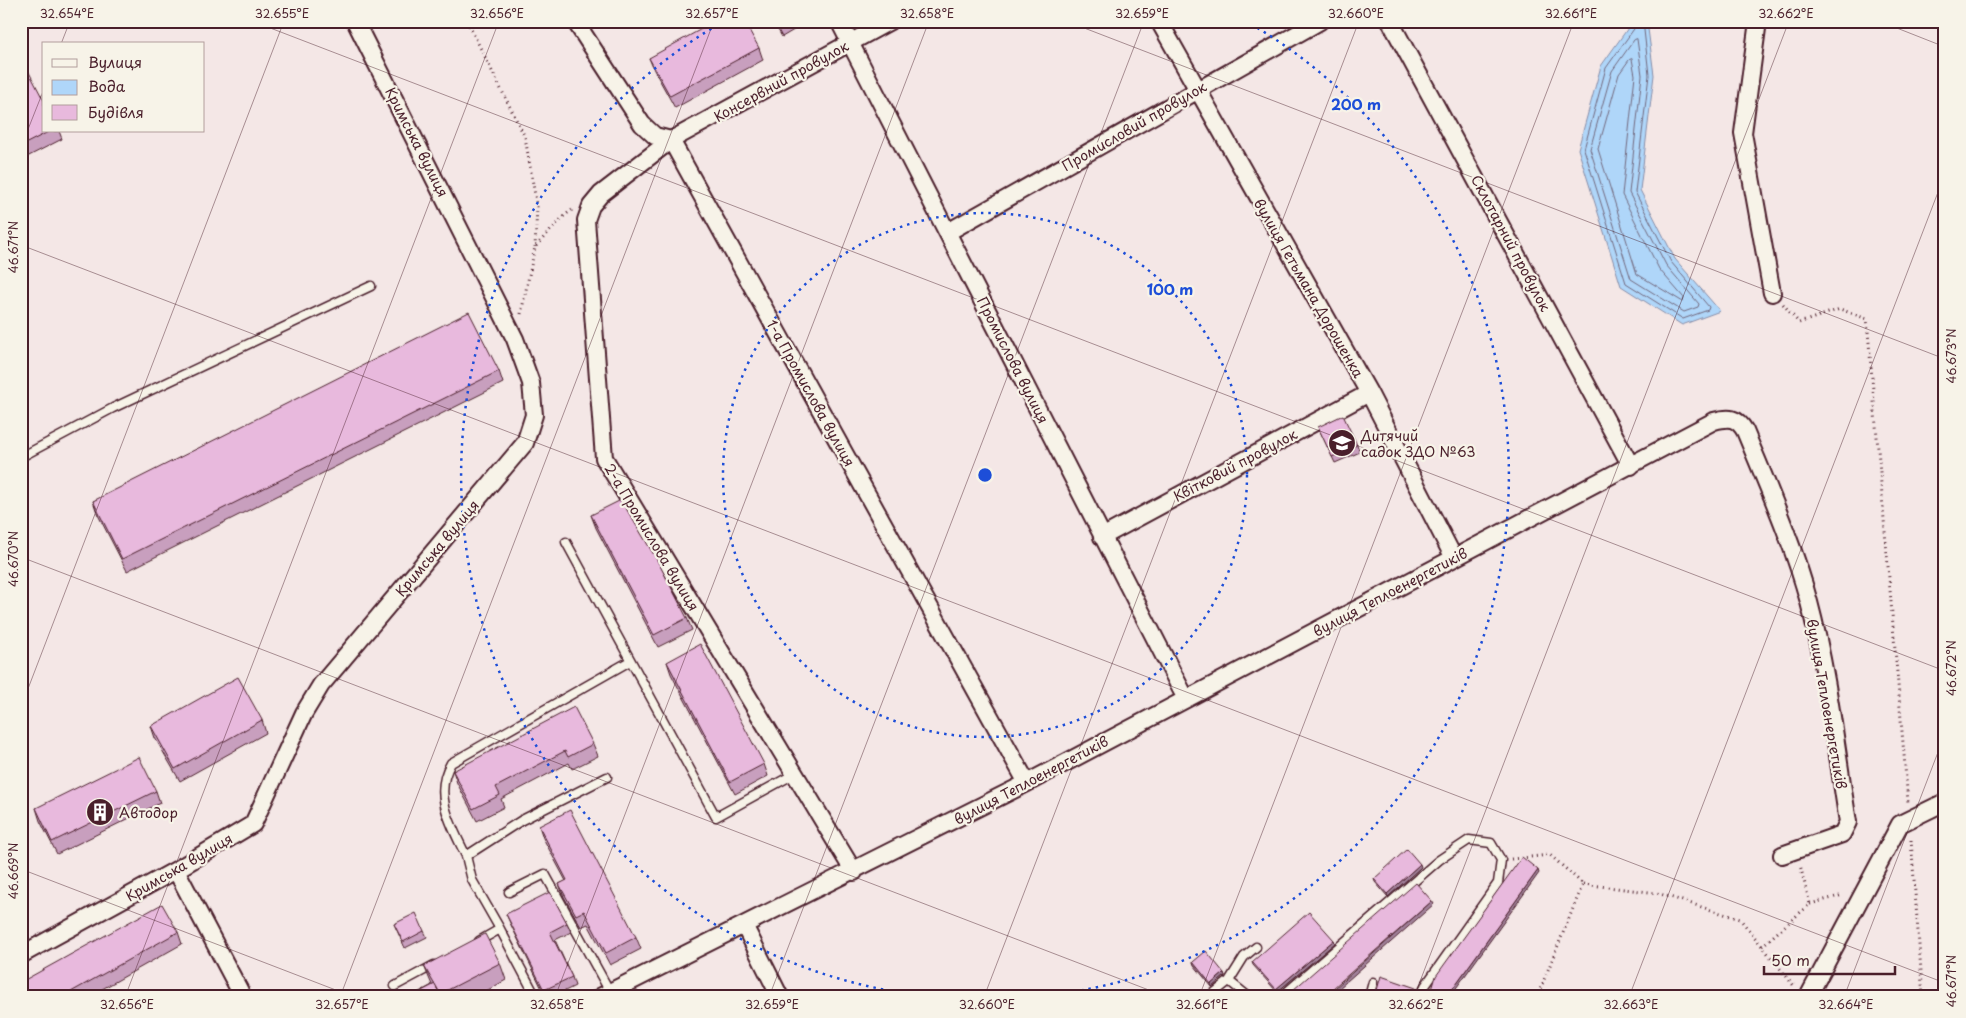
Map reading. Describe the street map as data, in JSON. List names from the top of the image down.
{
  "streets": {
    "street": [
      "Консервний провулок",
      "Промисловий провулок",
      "Кримська вулиця",
      "Склотарний провулок",
      "вулиця Гетьмана Дорошенка",
      "Промислова вулиця",
      "1-а Промислова вулиця",
      "Квітковий провулок",
      "2-а Промислова вулиця",
      "вулиця Теплоенергетиків"
    ]
  },
  "crossings": [
    ["Консервний провулок", "Промислова вулиця"],
    ["Консервний провулок", "1-а Промислова вулиця"],
    ["Консервний провулок", "2-а Промислова вулиця"],
    ["Промисловий провулок", "вулиця Гетьмана Дорошенка"],
    ["Промисловий провулок", "Промислова вулиця"],
    ["Склотарний провулок", "вулиця Теплоенергетиків"],
    ["вулиця Гетьмана Дорошенка", "Квітковий провулок"],
    ["вулиця Гетьмана Дорошенка", "вулиця Теплоенергетиків"],
    ["Промислова вулиця", "Квітковий провулок"],
    ["Промислова вулиця", "вулиця Теплоенергетиків"],
    ["1-а Промислова вулиця", "2-а Промислова вулиця"],
    ["1-а Промислова вулиця", "вулиця Теплоенергетиків"],
    ["2-а Промислова вулиця", "вулиця Теплоенергетиків"]
  ],
  "places": {
    "school or university": ["Дитячий садок ЗДО №63"],
    "building": ["Автодор"]
  },
  "legend": ["Вулиця", "Вода", "Будівля"],
  "scale_bar": "50 m",
  "coordinates": [
    "32.654°E",
    "32.655°E",
    "32.656°E",
    "32.657°E",
    "32.658°E",
    "32.659°E",
    "32.660°E",
    "32.661°E",
    "32.662°E",
    "46.671°N",
    "46.673°N",
    "46.670°N",
    "46.672°N",
    "46.669°N",
    "32.663°E",
    "32.664°E"
  ],
  "rings": ["200 m", "100 m"]
}
